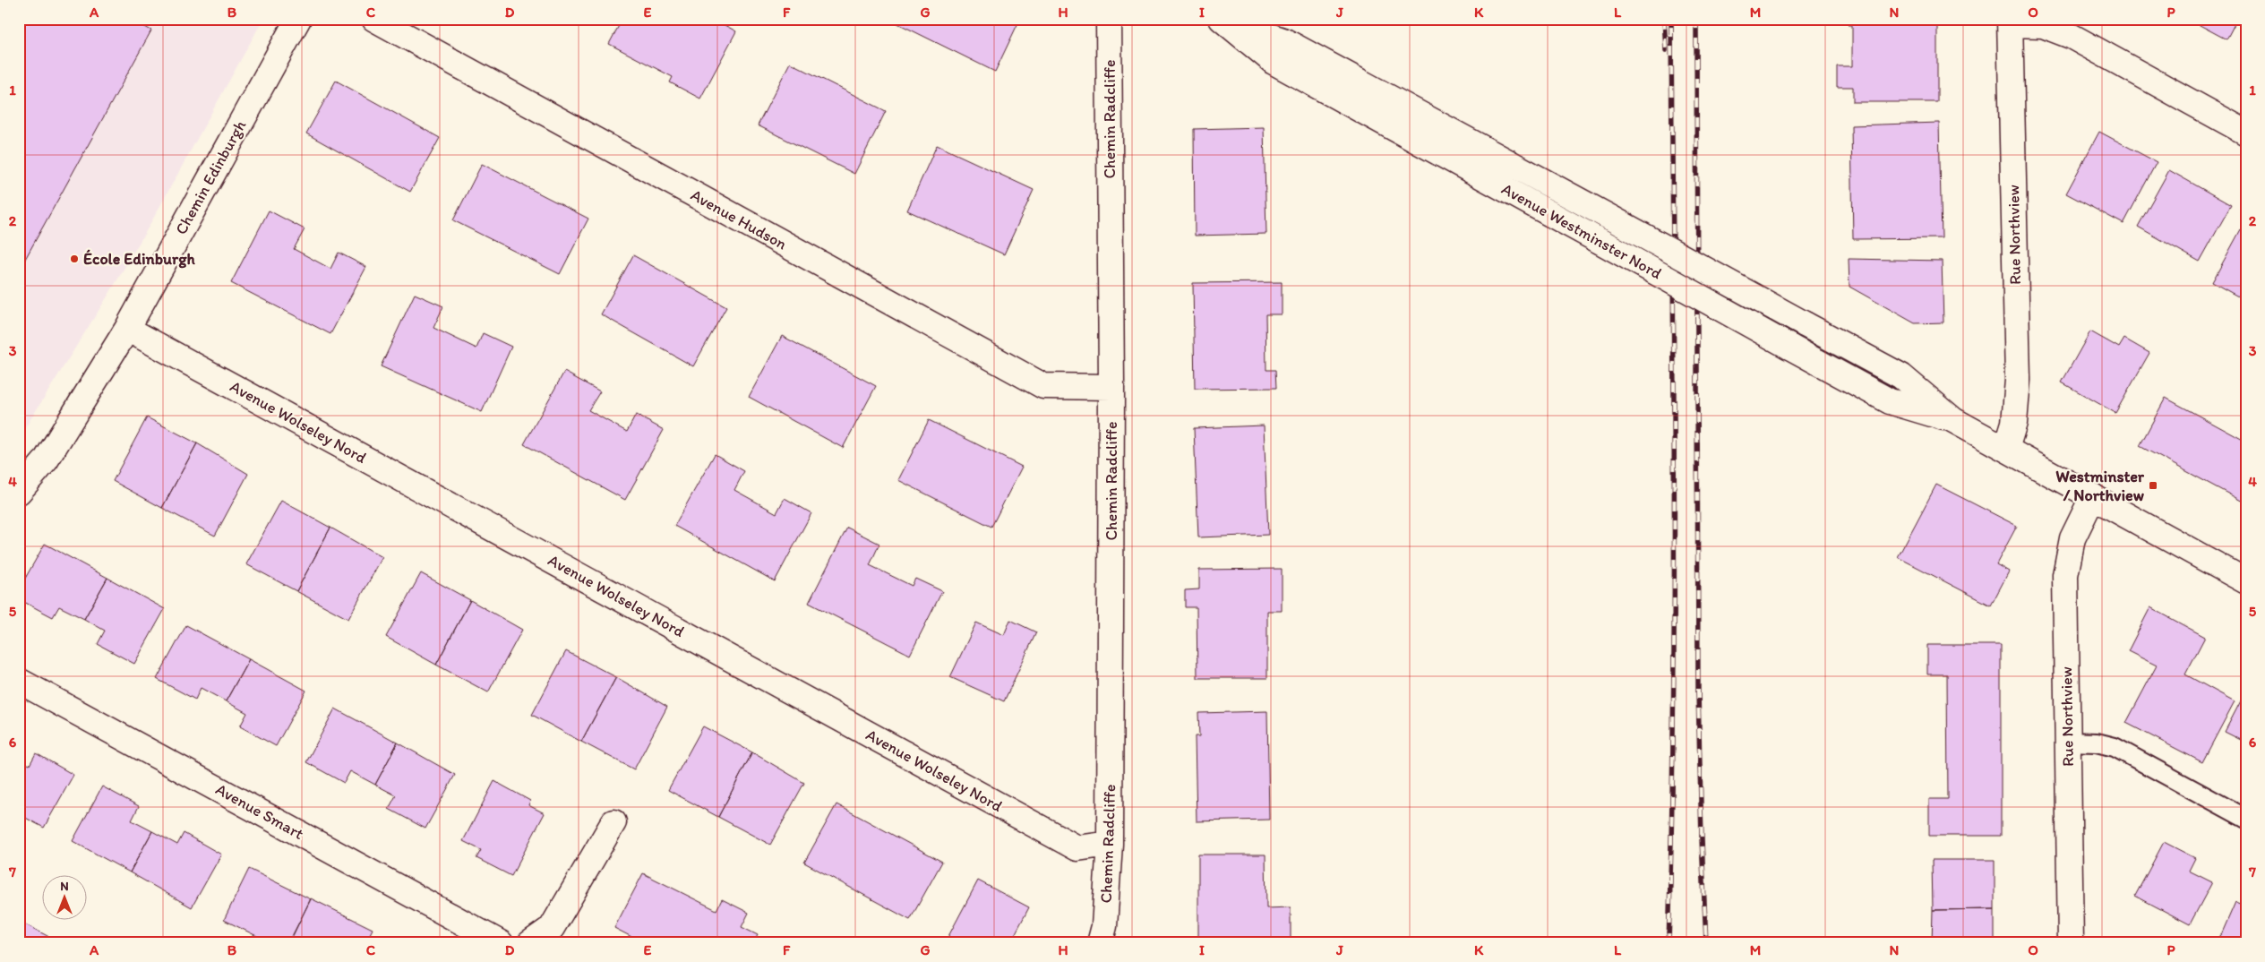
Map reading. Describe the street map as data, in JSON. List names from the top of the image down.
{
  "streets": {
    "street": [
      "Chemin Radcliffe",
      "Chemin Edinburgh",
      "Avenue Hudson",
      "Avenue Westminster Nord",
      "Rue Northview",
      "Avenue Wolseley Nord",
      "Avenue Smart"
    ]
  },
  "crossings": [
    ["Chemin Radcliffe", "Avenue Hudson"],
    ["Chemin Radcliffe", "Avenue Wolseley Nord"],
    ["Chemin Edinburgh", "Avenue Wolseley Nord"],
    ["Avenue Westminster Nord", "Rue Northview"]
  ],
  "places": {
    "other": ["École Edinburgh"],
    "transit": ["Westminster / Northview"]
  },
  "north": "top",
  "grid": {
    "columns": [
      "A",
      "B",
      "C",
      "D",
      "E",
      "F",
      "G",
      "H",
      "I",
      "J",
      "K",
      "L",
      "M",
      "N",
      "O",
      "P"
    ],
    "rows": [
      "1",
      "2",
      "3",
      "4",
      "5",
      "6",
      "7"
    ]
  }
}
